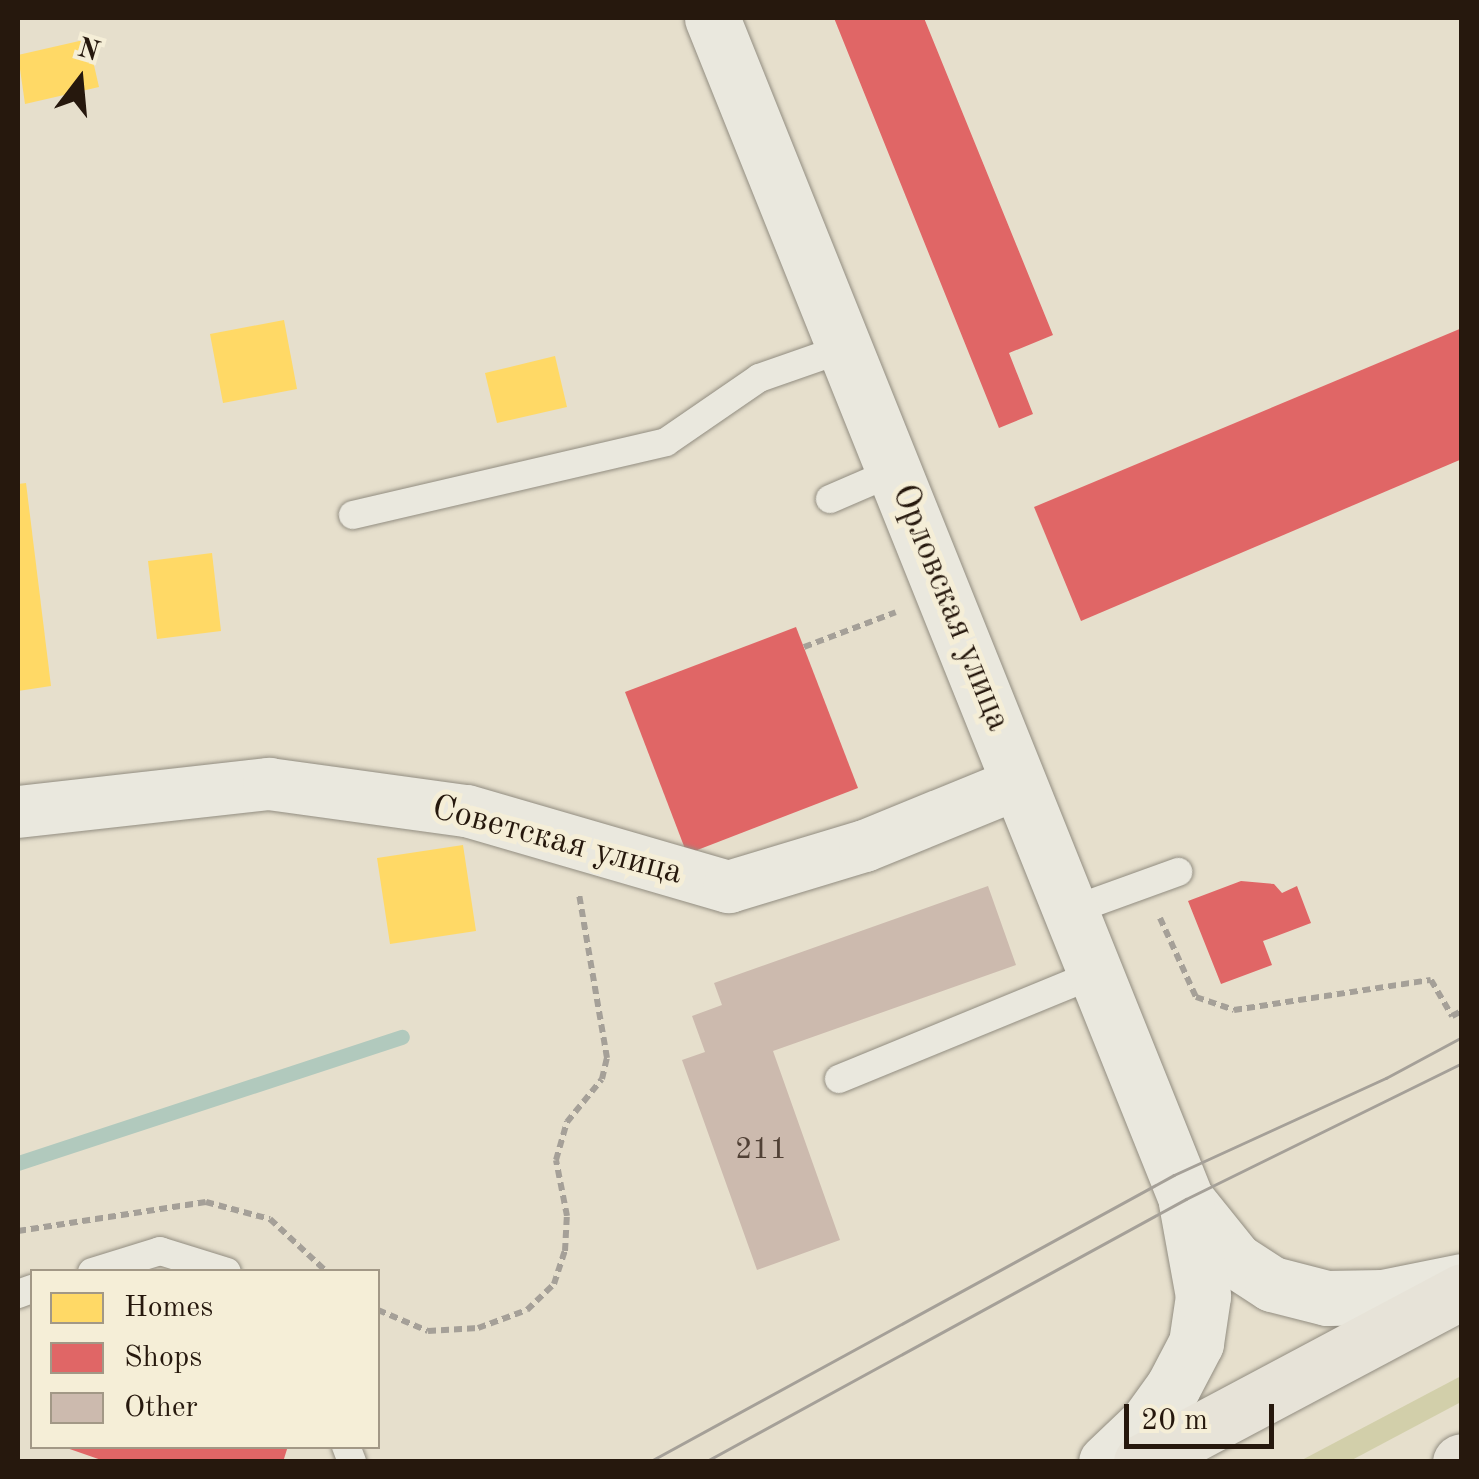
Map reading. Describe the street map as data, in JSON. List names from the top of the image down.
{
  "streets": {
    "street": ["Орловская улица", "Советская улица"]
  },
  "crossings": [
    ["Орловская улица", "Советская улица"]
  ],
  "house_numbers": ["211"],
  "legend": ["Homes", "Shops", "Other"],
  "scale_bar": "20 m",
  "north": "top"
}
